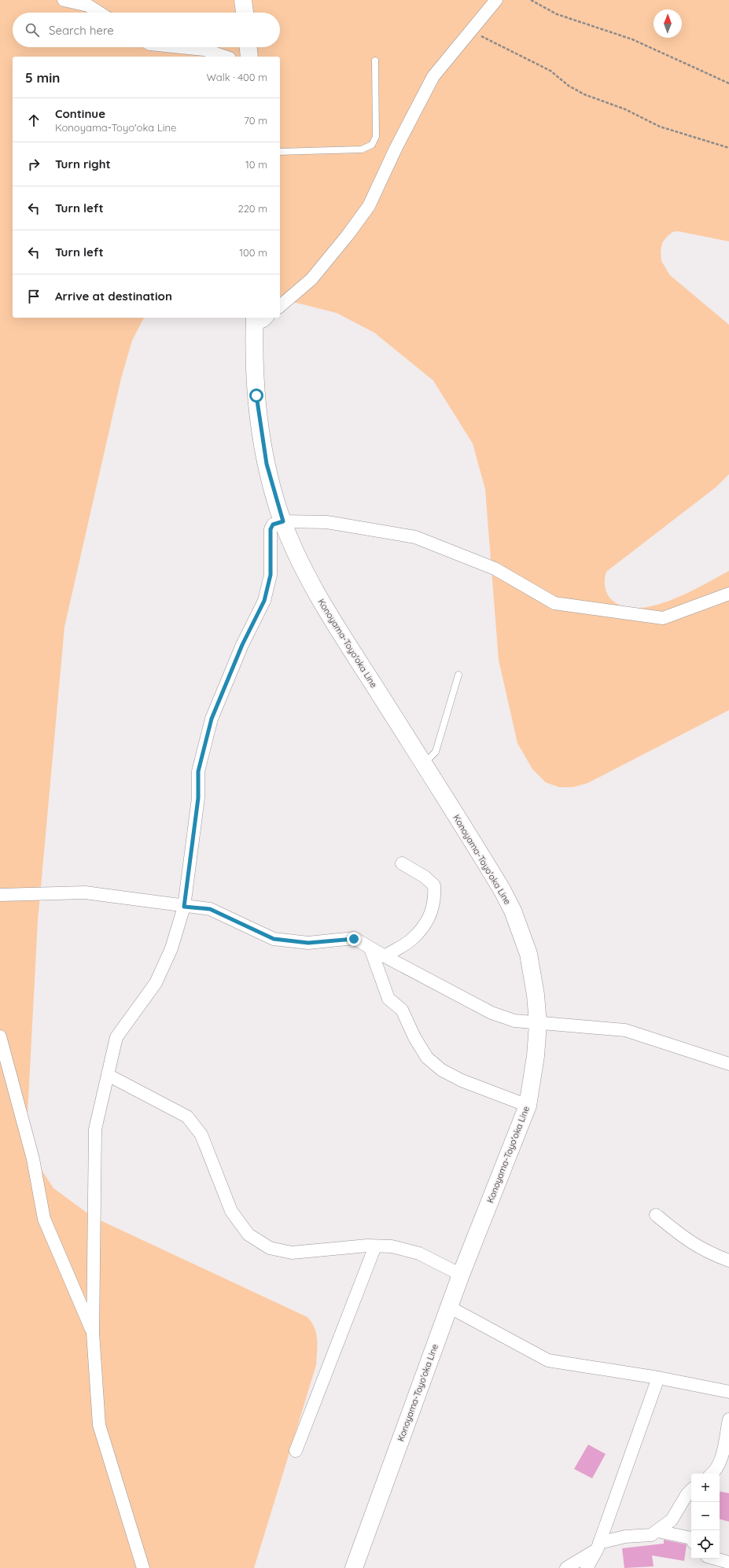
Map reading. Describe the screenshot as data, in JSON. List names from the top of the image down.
{
  "streets": {
    "main road": ["Konoyama-Toyo'oka Line"]
  },
  "north": "top",
  "page": {
    "search": "Search here",
    "heading": ["5 min", "Walk · 400 m"],
    "list": [
      ["Continue", "Konoyama-Toyo'oka Line", "70 m"],
      ["Turn right", "10 m"],
      ["Turn left", "220 m"],
      ["Turn left", "100 m"],
      "Arrive at destination"
    ],
    "map_buttons": ["+", "−"]
  }
}
